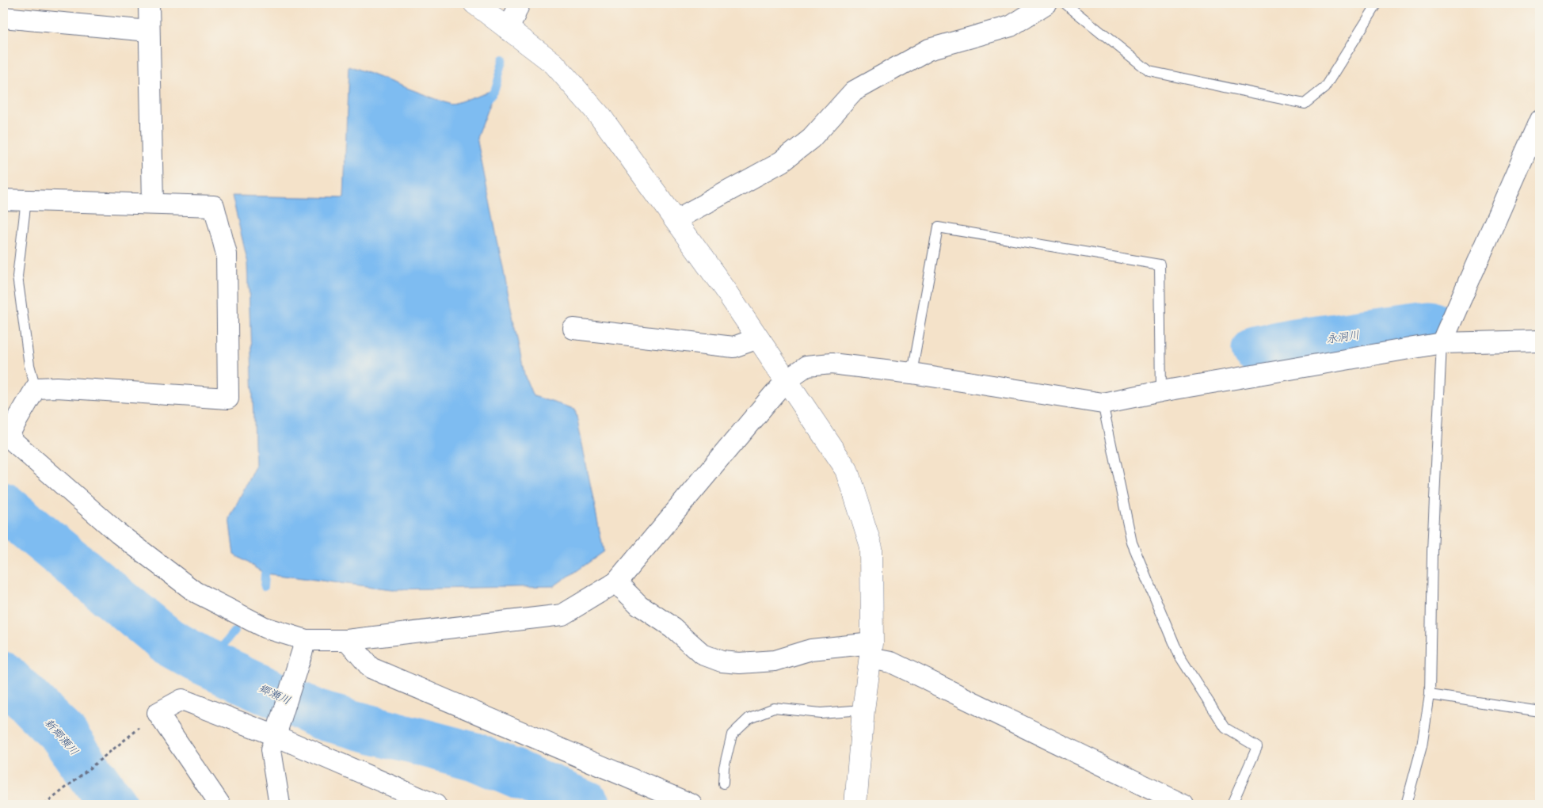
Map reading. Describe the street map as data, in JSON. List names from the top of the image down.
{
  "water": ["永洞川", "郷瀬川", "新郷瀬川"]
}
